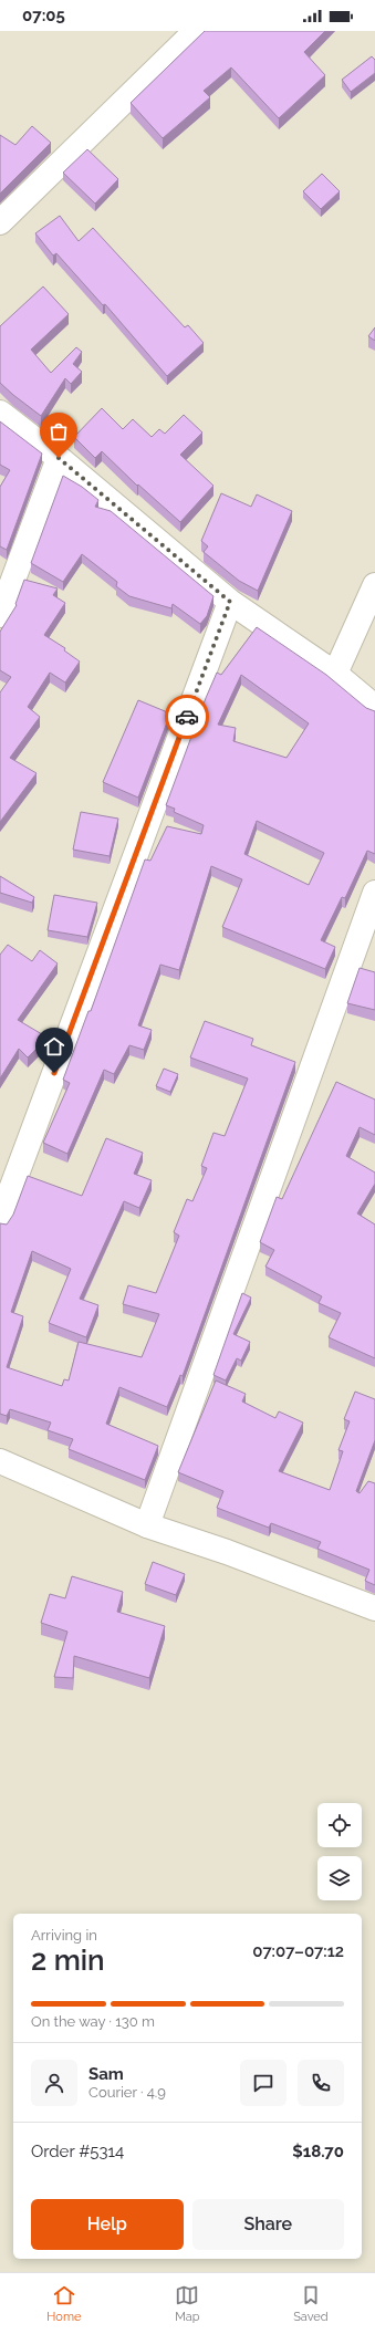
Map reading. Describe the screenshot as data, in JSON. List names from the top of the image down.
{
  "page": {
    "status": "07:05",
    "heading": ["2 min", "Arriving in", "07:07–07:12"],
    "panel": [
      "Sam",
      "Courier · 4.9",
      "Order #5314",
      "$18.70"
    ],
    "bar": "On the way · 130 m",
    "buttons": ["Help", "Share"],
    "tabs": ["Home", "Map", "Saved"]
  }
}
